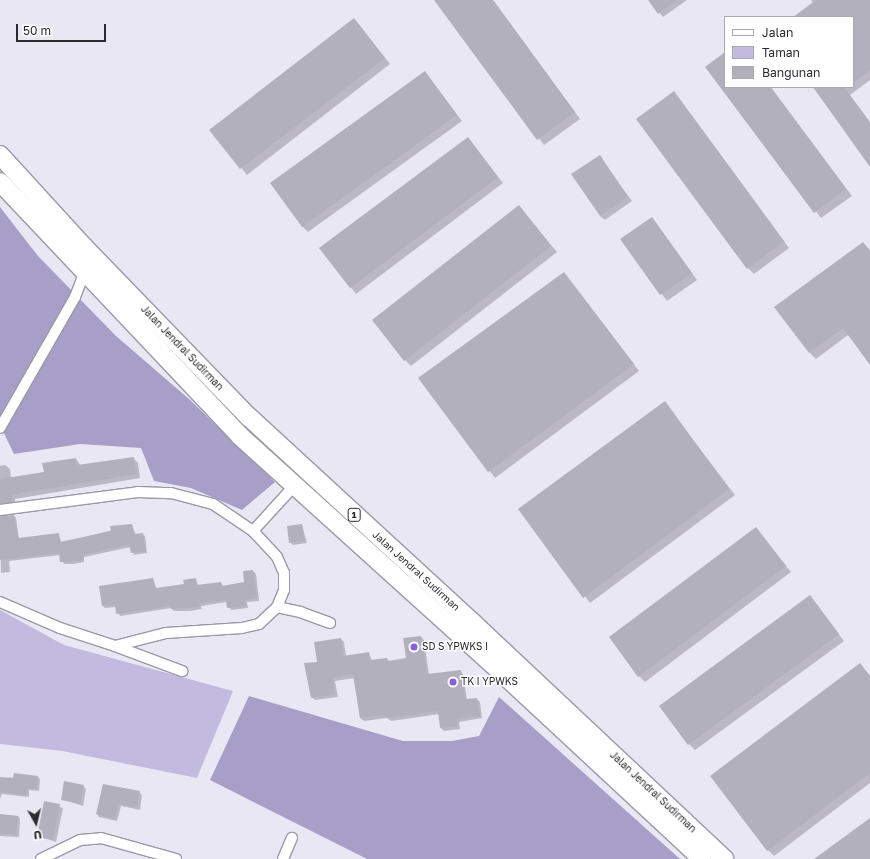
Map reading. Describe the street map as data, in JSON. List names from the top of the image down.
{
  "streets": {
    "highway": ["Jalan Jendral Sudirman", "1"]
  },
  "places": ["SD S YPWKS I", "TK I YPWKS"],
  "legend": ["Jalan", "Taman", "Bangunan"],
  "scale_bar": "50 m",
  "north": "bottom"
}
